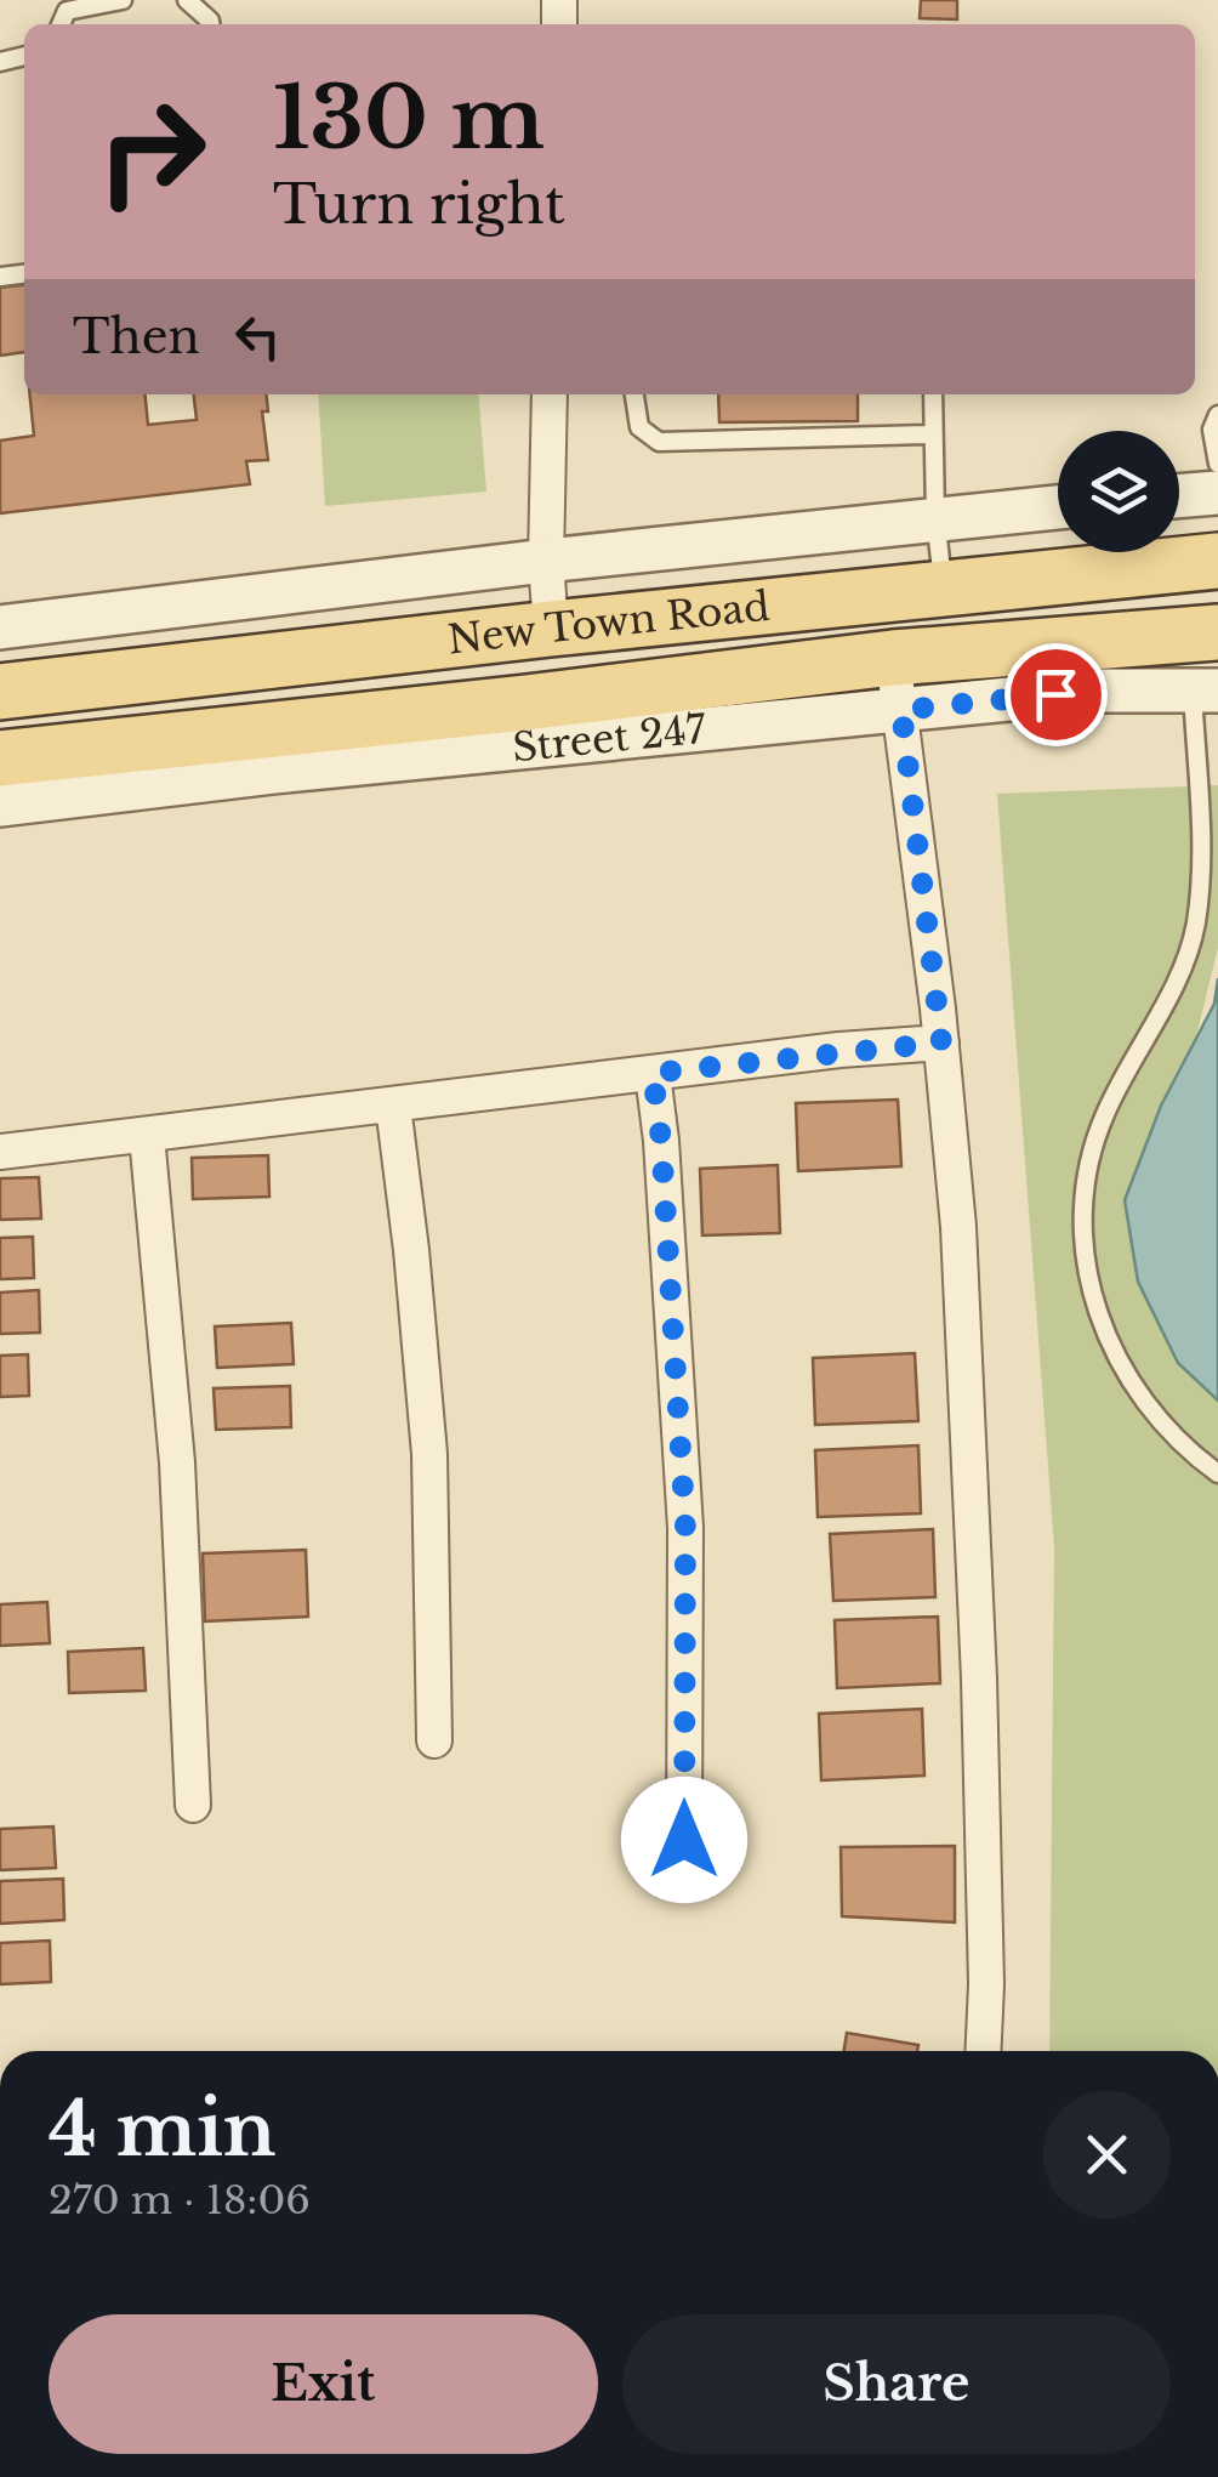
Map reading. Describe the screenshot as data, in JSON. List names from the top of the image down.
{
  "streets": {
    "main road": ["New Town Road"],
    "street": ["Street 247"]
  },
  "page": {
    "turn": ["130 m", "Turn right"],
    "then": "Then",
    "heading": ["4 min", "270 m · 18:06"],
    "buttons": ["Exit", "Share"]
  }
}
